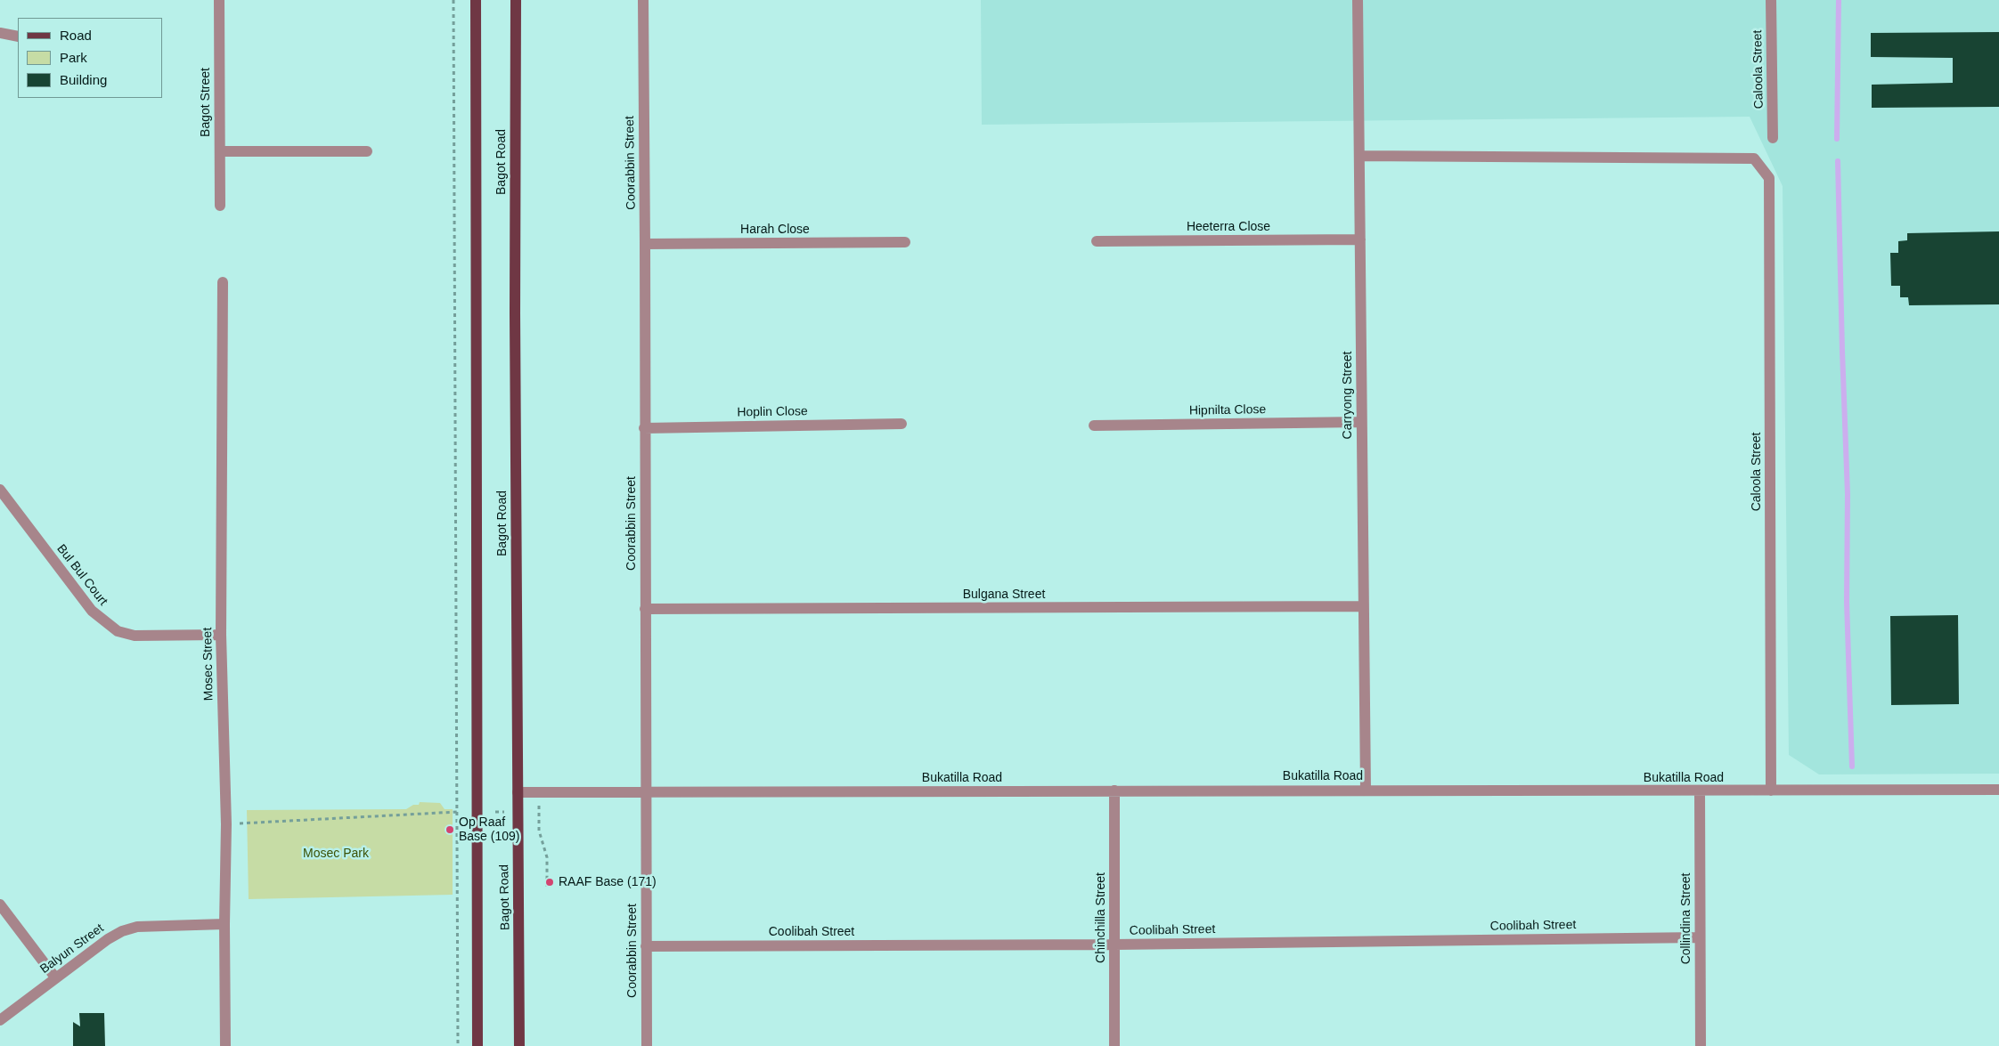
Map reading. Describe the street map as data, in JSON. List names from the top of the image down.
{
  "streets": {
    "main road": ["Bagot Road"],
    "street": [
      "Caloola Street",
      "Bagot Street",
      "Coorabbin Street",
      "Heeterra Close",
      "Harah Close",
      "Carryong Street",
      "Hipnilta Close",
      "Hoplin Close",
      "Bul Bul Court",
      "Bulgana Street",
      "Mosec Street",
      "Bukatilla Road",
      "Chinchilla Street",
      "Collindina Street",
      "Coolibah Street",
      "Balyun Street"
    ]
  },
  "crossings": [
    ["Caloola Street", "Carryong Street"],
    ["Caloola Street", "Bukatilla Road"],
    ["Bagot Road", "Bukatilla Road"],
    ["Coorabbin Street", "Harah Close"],
    ["Coorabbin Street", "Hoplin Close"],
    ["Coorabbin Street", "Bulgana Street"],
    ["Coorabbin Street", "Bukatilla Road"],
    ["Coorabbin Street", "Coolibah Street"],
    ["Heeterra Close", "Carryong Street"],
    ["Carryong Street", "Hipnilta Close"],
    ["Carryong Street", "Bulgana Street"],
    ["Carryong Street", "Bukatilla Road"],
    ["Bul Bul Court", "Mosec Street"],
    ["Mosec Street", "Balyun Street"],
    ["Bukatilla Road", "Chinchilla Street"],
    ["Bukatilla Road", "Collindina Street"],
    ["Chinchilla Street", "Coolibah Street"],
    ["Collindina Street", "Coolibah Street"]
  ],
  "parks": ["Mosec Park"],
  "places": ["Op Raaf Base (109)", "RAAF Base (171)"],
  "legend": ["Road", "Park", "Building"]
}
